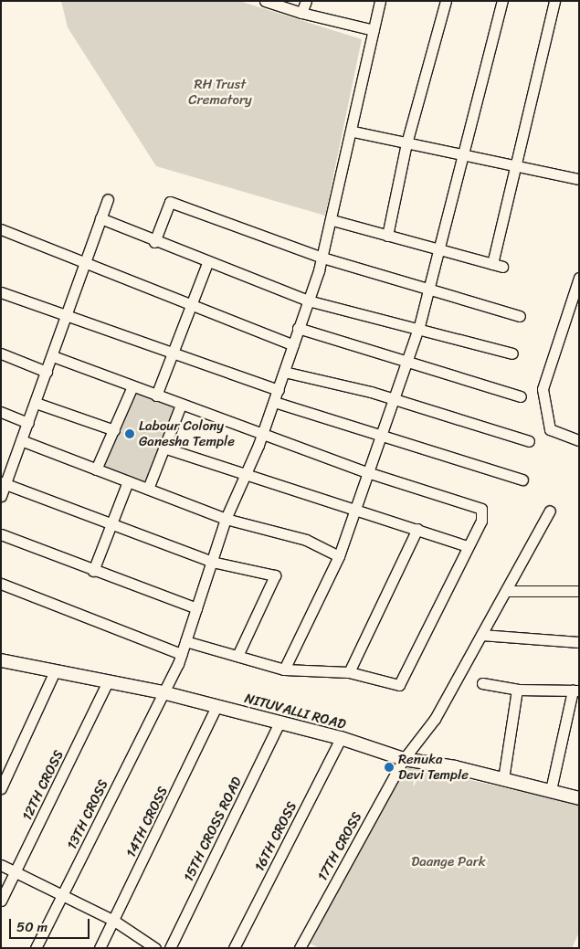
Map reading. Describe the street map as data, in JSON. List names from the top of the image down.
{
  "streets": {
    "street": [
      "NITUVALLI ROAD",
      "12TH CROSS",
      "13TH CROSS",
      "14TH CROSS",
      "15TH CROSS ROAD",
      "16TH CROSS",
      "17TH CROSS"
    ]
  },
  "crossings": [
    ["NITUVALLI ROAD", "12TH CROSS"],
    ["NITUVALLI ROAD", "13TH CROSS"],
    ["NITUVALLI ROAD", "14TH CROSS"],
    ["NITUVALLI ROAD", "15TH CROSS ROAD"],
    ["NITUVALLI ROAD", "16TH CROSS"],
    ["NITUVALLI ROAD", "17TH CROSS"]
  ],
  "parks": ["RH Trust Crematory", "Daange Park"],
  "places": ["Labour Colony Ganesha Temple", "Renuka Devi Temple"],
  "scale_bar": "50 m"
}
